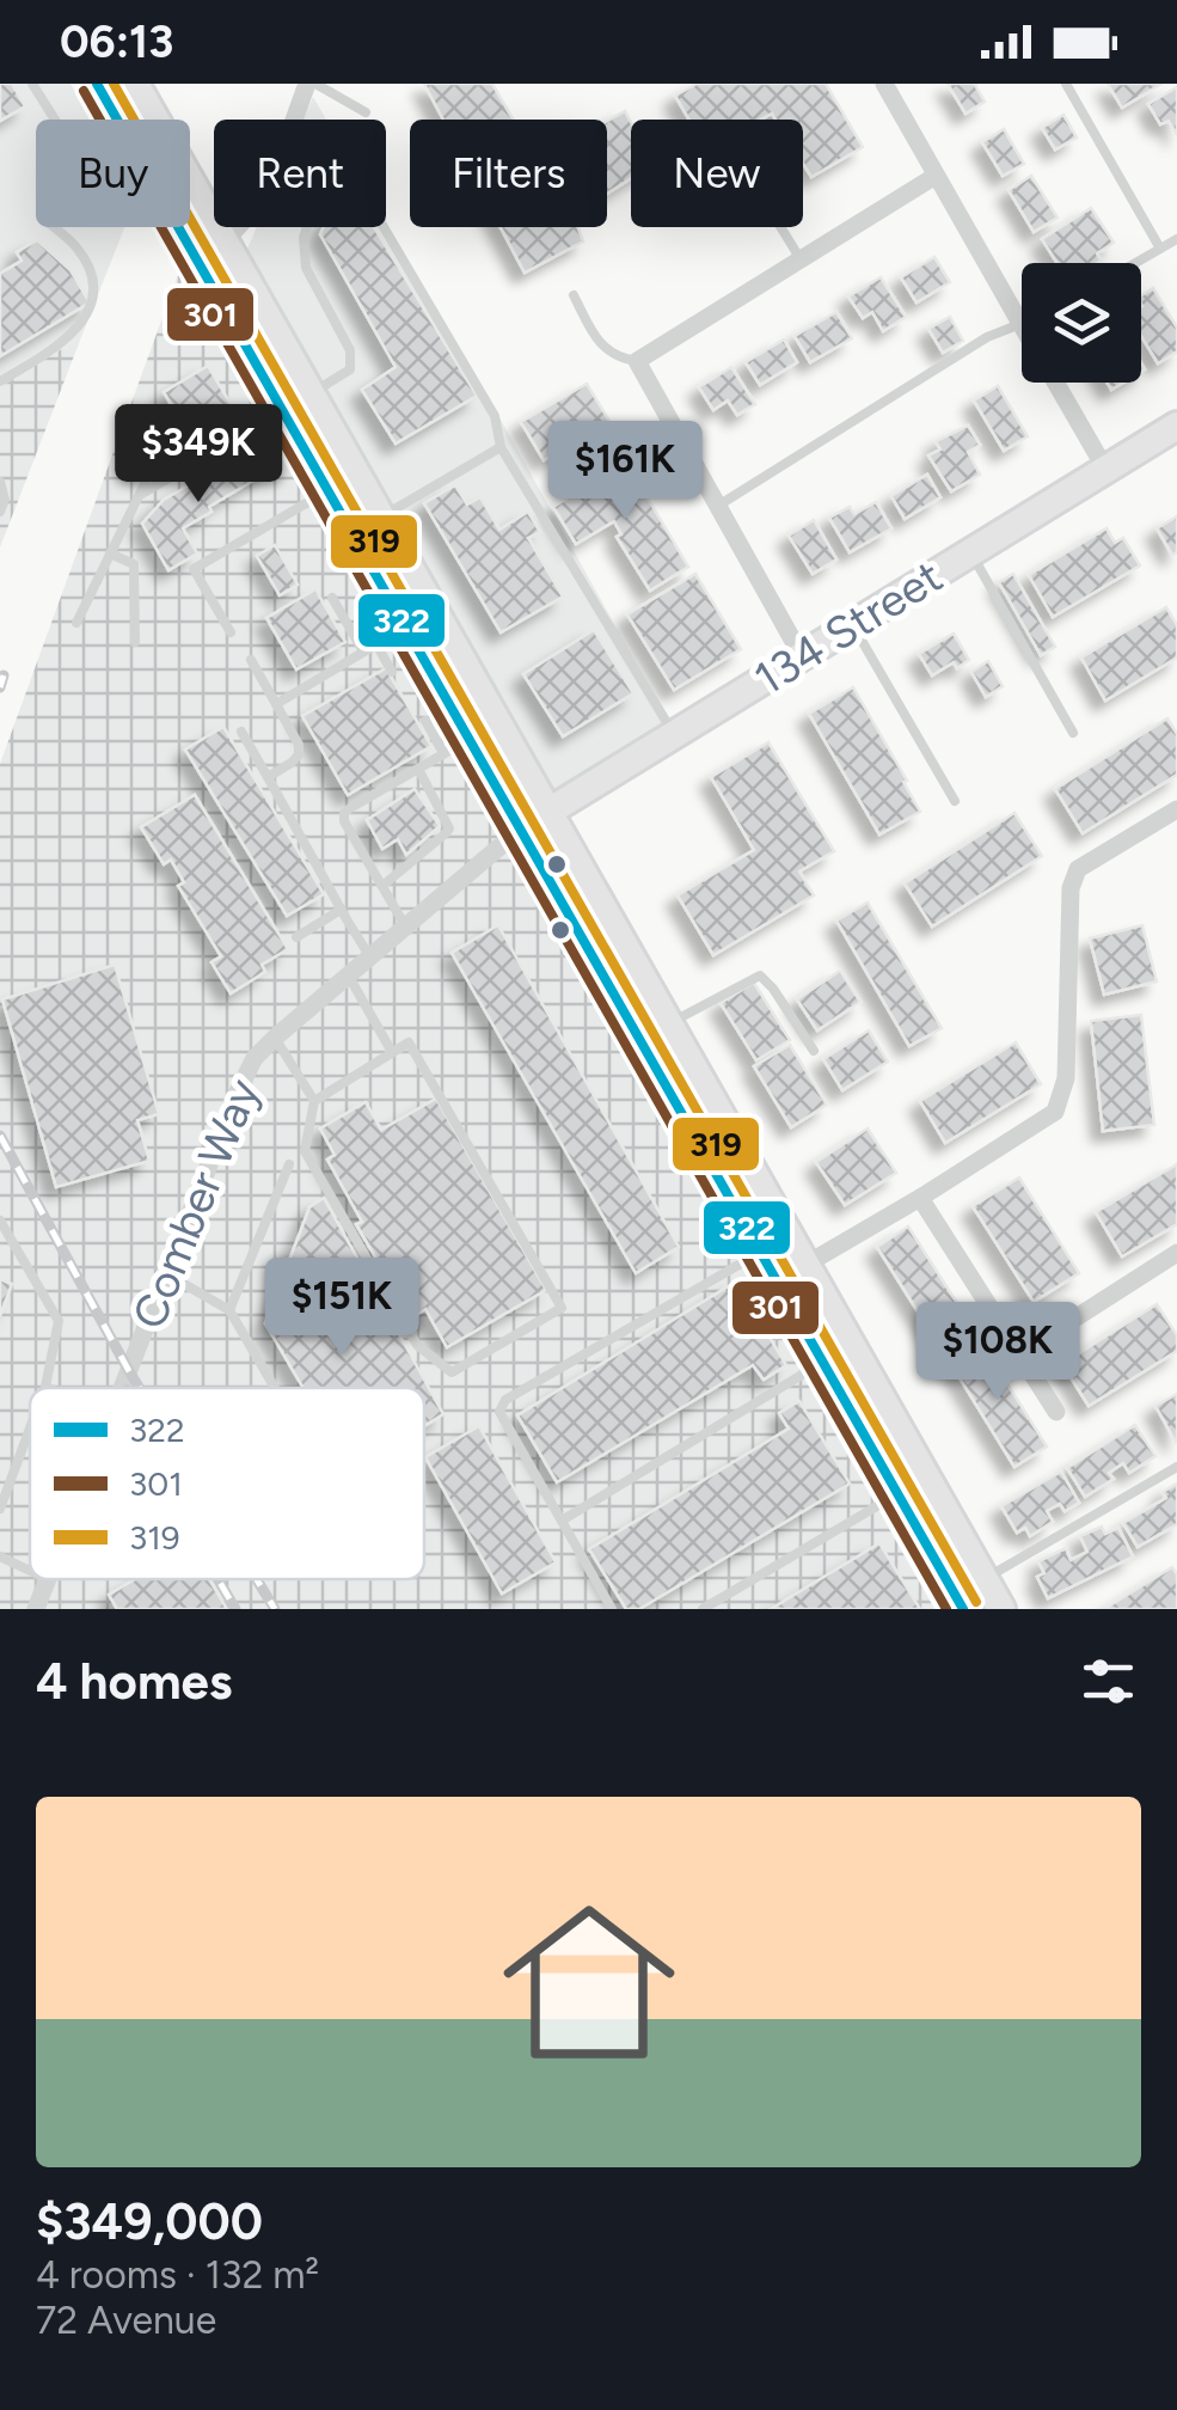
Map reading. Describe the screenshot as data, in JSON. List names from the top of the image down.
{
  "streets": {
    "main road": ["134 Street"],
    "street": ["Comber Way"]
  },
  "crossings": [
    ["134 Street", "Comber Way"]
  ],
  "lines": ["transit line 322", "transit line 319", "transit line 301"],
  "legend": ["322", "301", "319"],
  "page": {
    "status": "06:13",
    "chip": [
      "Buy",
      "Rent",
      "Filters",
      "New"
    ],
    "price": [
      "$349K",
      "$161K",
      "$151K",
      "$108K"
    ],
    "heading": "4 homes",
    "list": [
      {
        "name": "$349,000",
        "note": "4 rooms · 132 m² · 72 Avenue"
      }
    ]
  }
}
